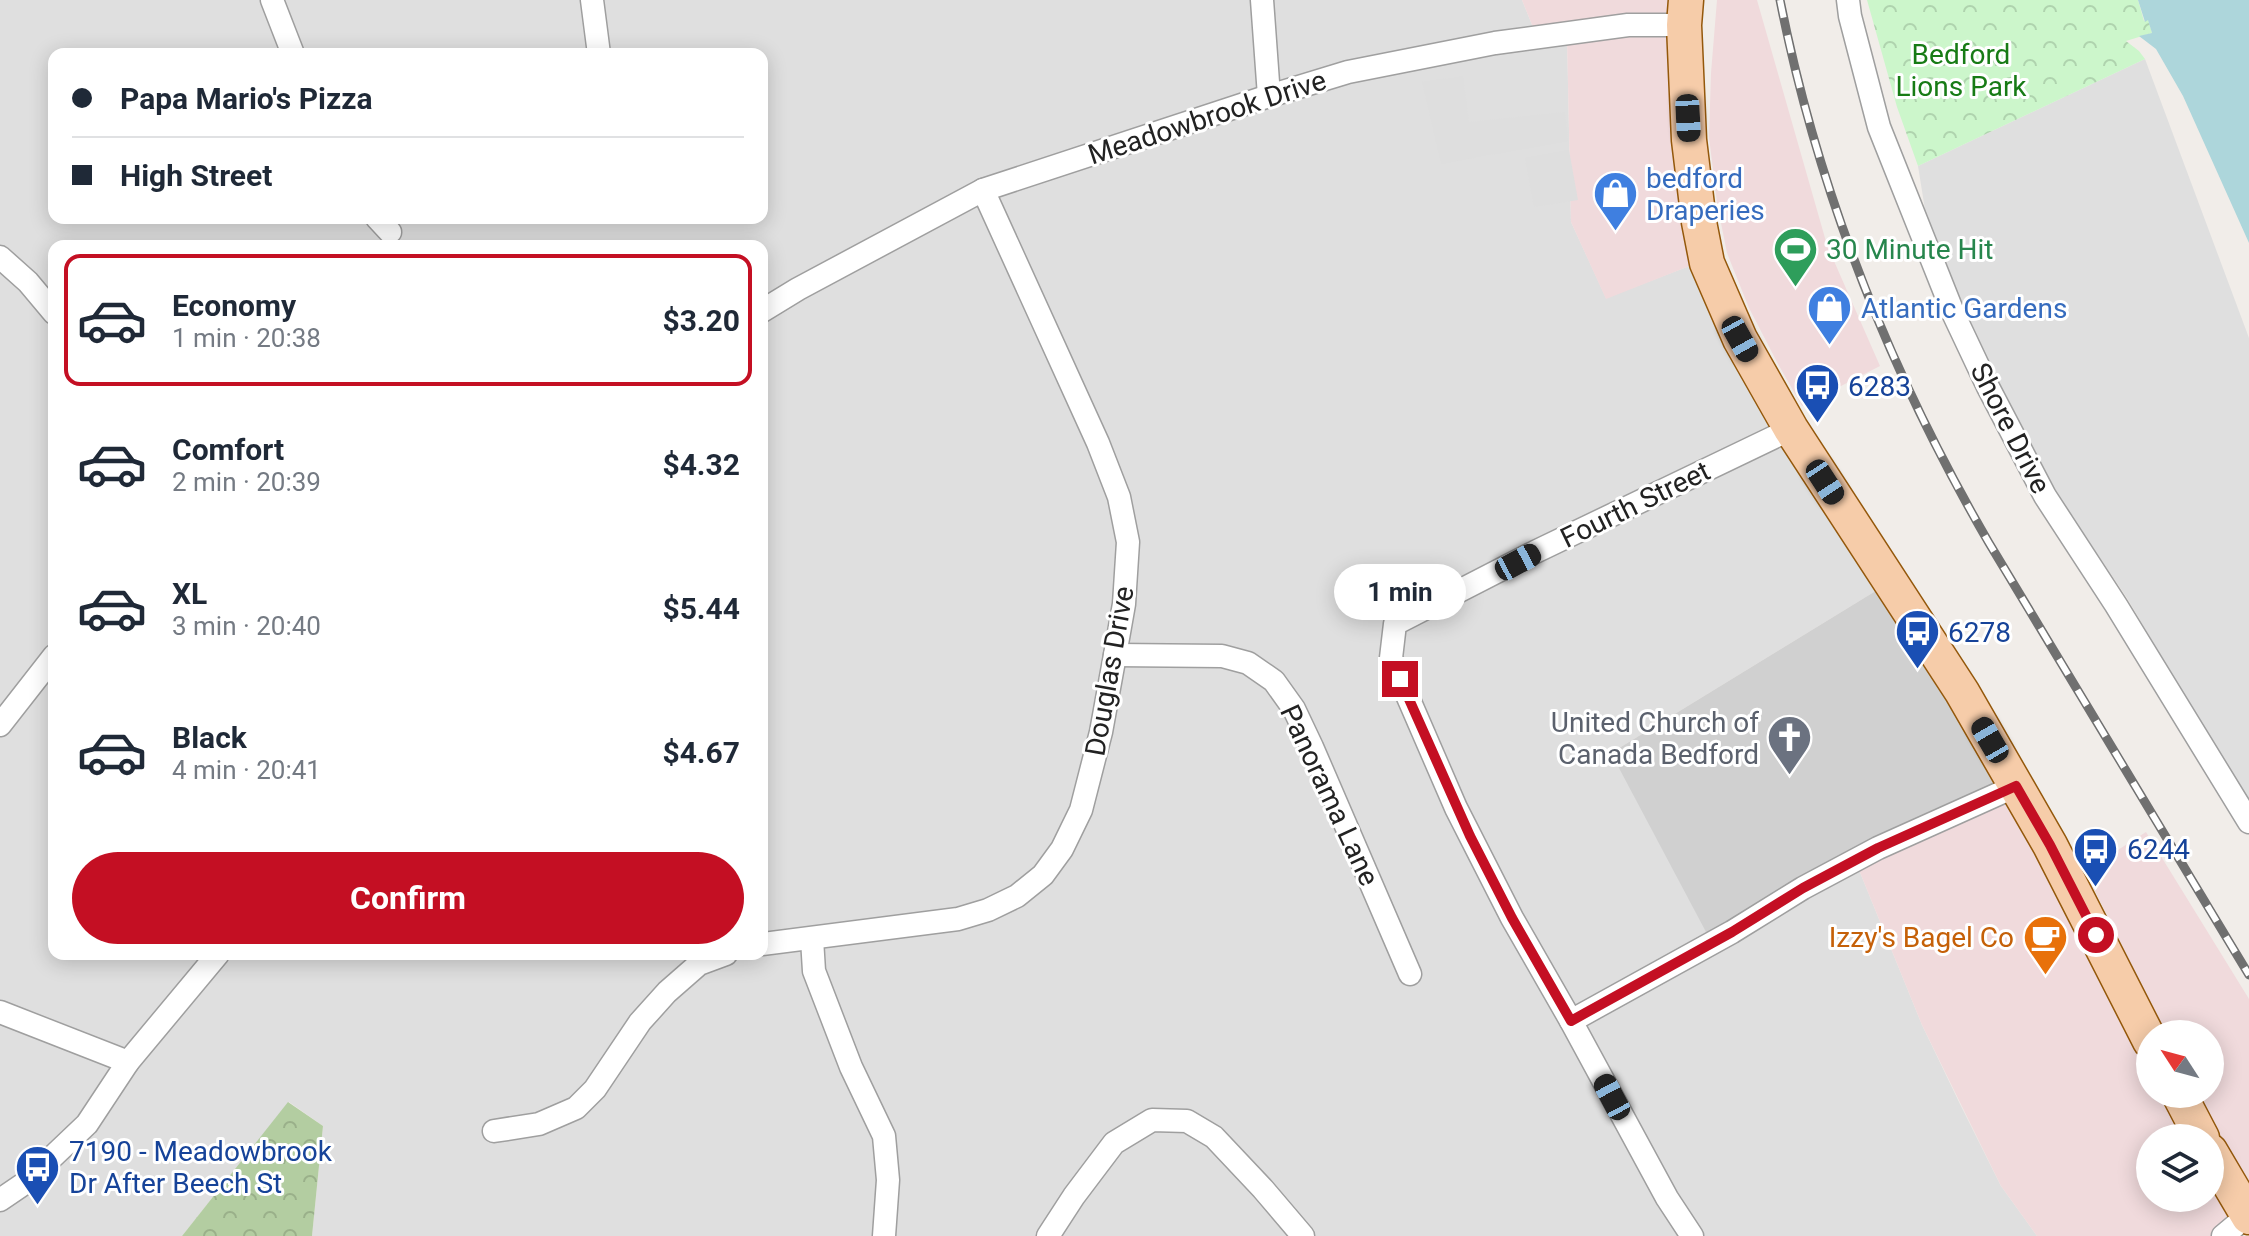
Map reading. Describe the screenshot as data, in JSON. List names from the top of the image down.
{
  "streets": {
    "street": [
      "Meadowbrook Drive",
      "Shore Drive",
      "Fourth Street",
      "Douglas Drive",
      "Panorama Lane"
    ]
  },
  "crossings": [
    ["Meadowbrook Drive", "Douglas Drive"],
    ["Douglas Drive", "Panorama Lane"]
  ],
  "parks": ["Bedford Lions Park"],
  "places": {
    "shop": ["bedford Draperies", "Atlantic Gardens"],
    "sports": ["30 Minute Hit"],
    "bus stop": [
      "6283",
      "6278",
      "6244",
      "7190 - Meadowbrook Dr After Beech St"
    ],
    "church": ["United Church of Canada Bedford"],
    "cafe": ["Izzy's Bagel Co"]
  },
  "north": "top left",
  "page": {
    "banner": ["Papa Mario's Pizza", "High Street"],
    "list": [
      {
        "name": "Economy",
        "note": "1 min · 20:38",
        "value": "$3.20"
      },
      {
        "name": "Comfort",
        "note": "2 min · 20:39",
        "value": "$4.32"
      },
      {
        "name": "XL",
        "note": "3 min · 20:40",
        "value": "$5.44"
      },
      {
        "name": "Black",
        "note": "4 min · 20:41",
        "value": "$4.67"
      }
    ],
    "bubble": "1 min",
    "buttons": "Confirm"
  }
}
